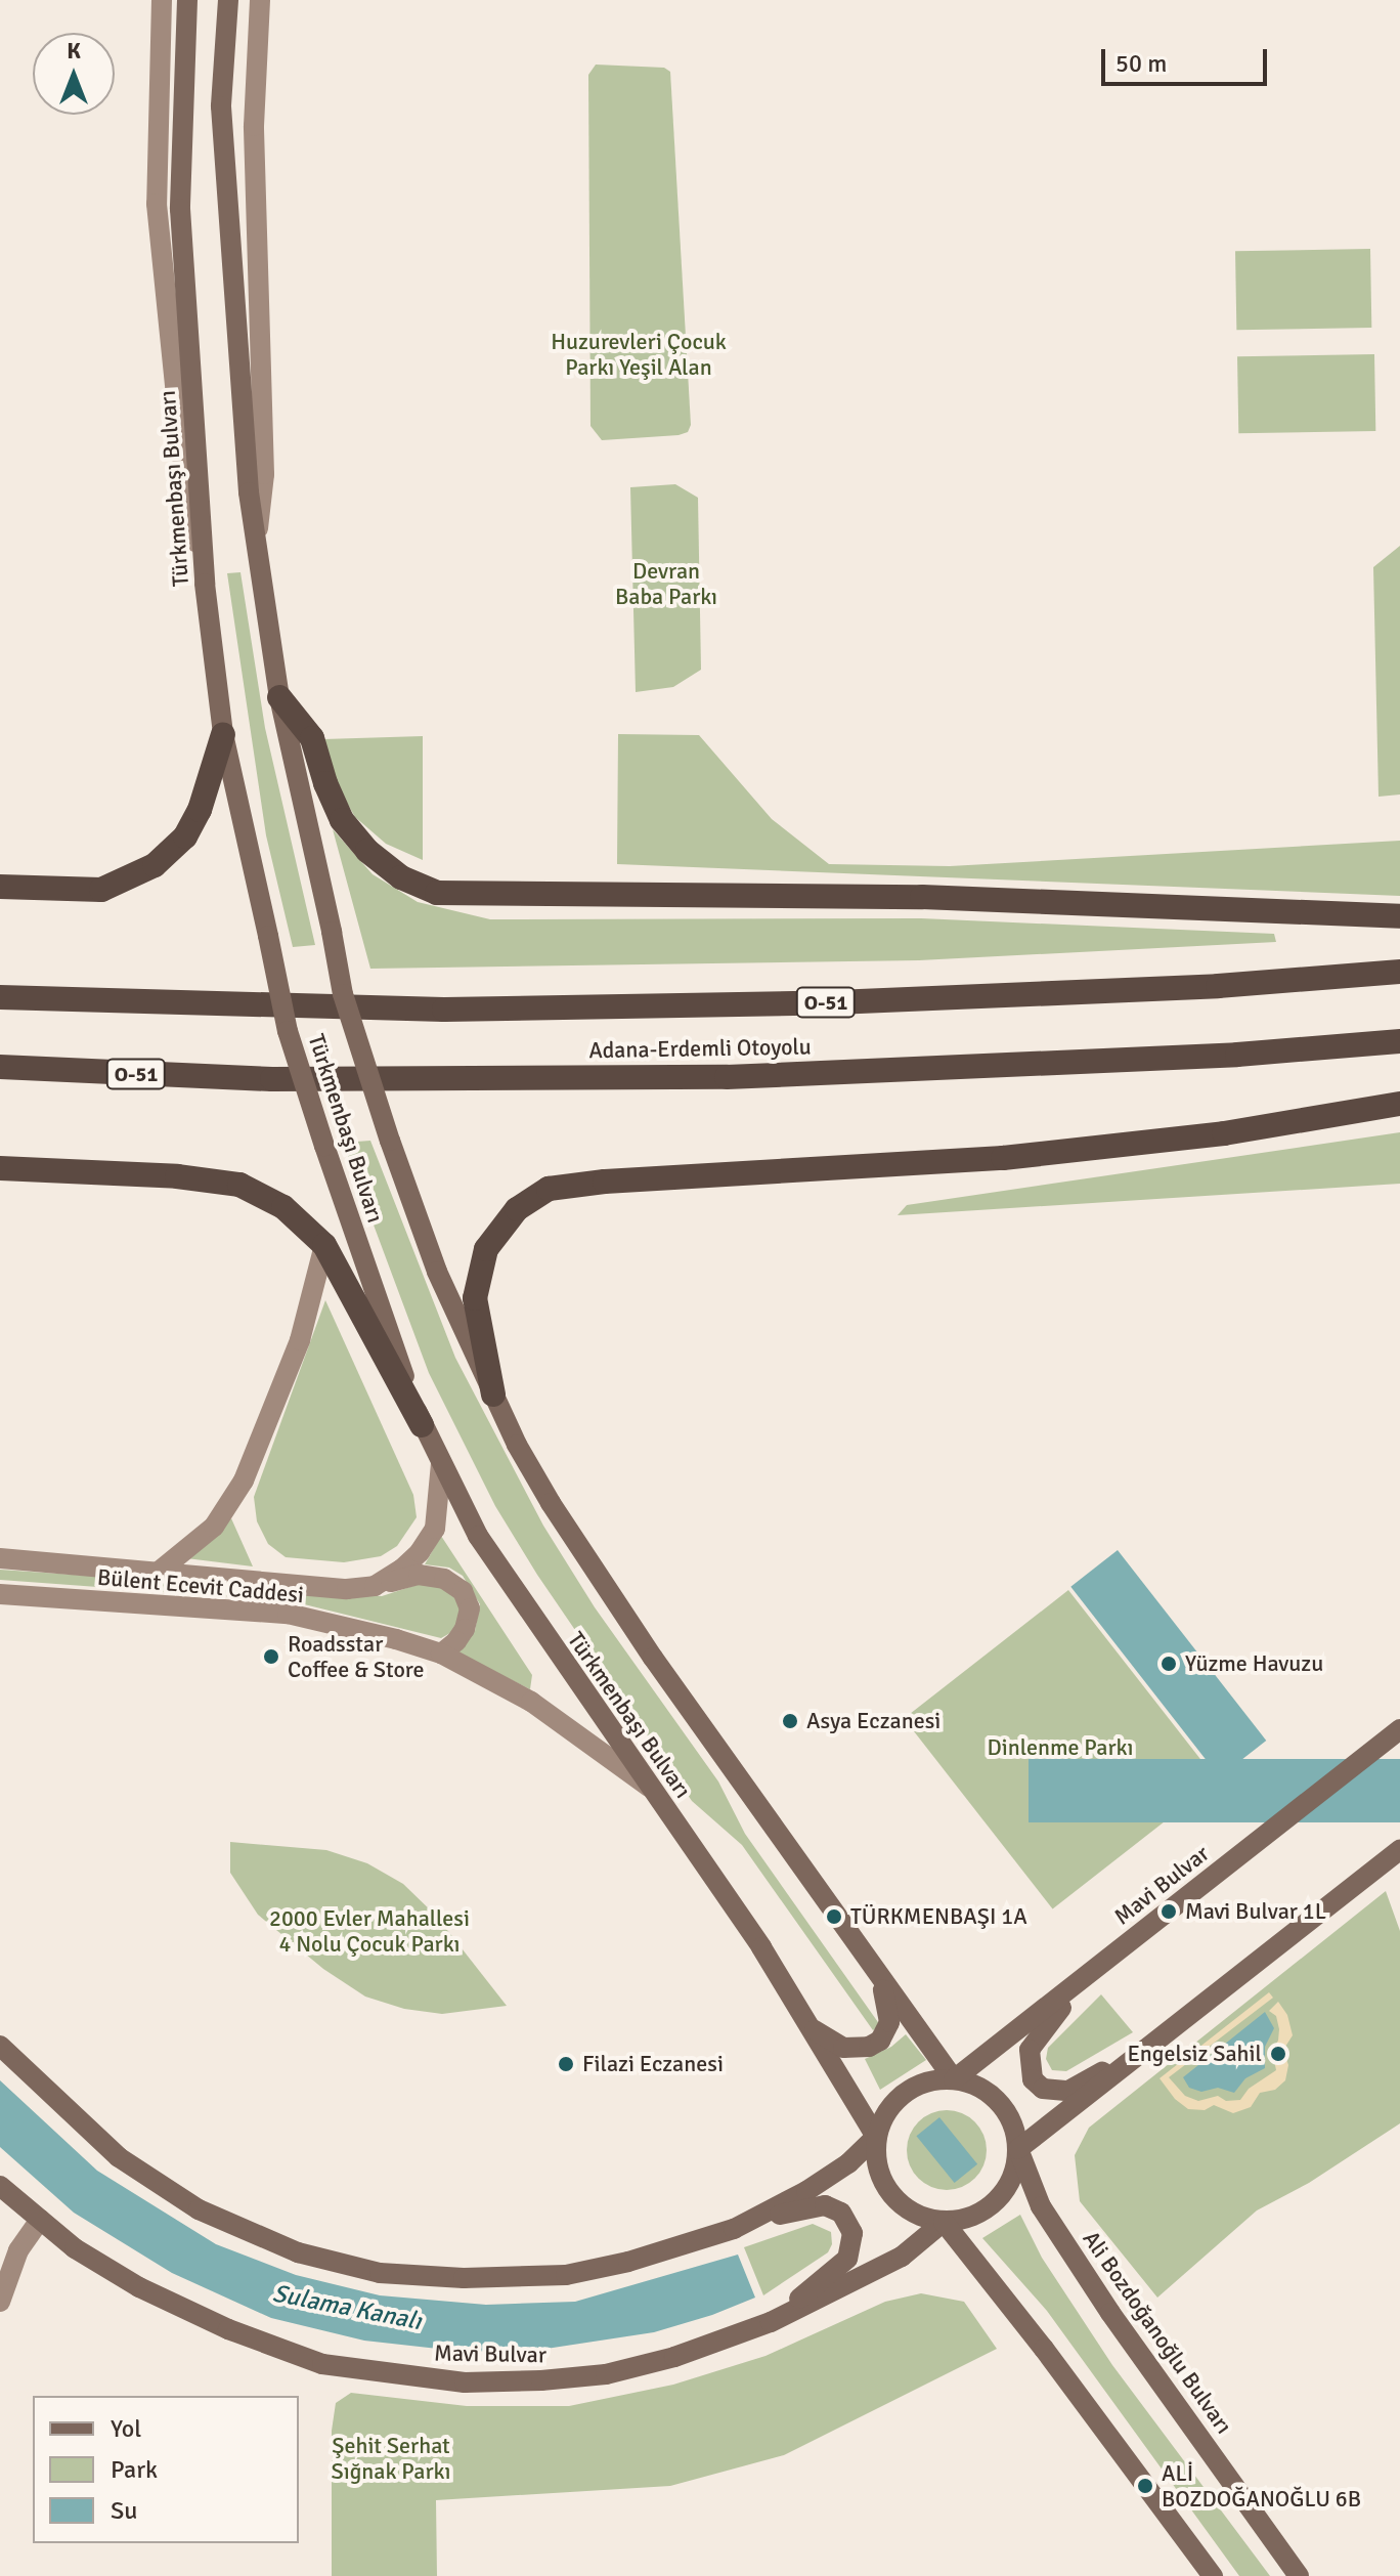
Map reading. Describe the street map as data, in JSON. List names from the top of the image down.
{
  "streets": {
    "highway": ["O-51", "Adana-Erdemli Otoyolu"],
    "main road": [
      "Türkmenbaşı Bulvarı",
      "Bülent Ecevit Caddesi",
      "Mavi Bulvar",
      "Ali Bozdoğanoğlu Bulvarı"
    ]
  },
  "crossings": [
    ["Türkmenbaşı Bulvarı", "Bülent Ecevit Caddesi"],
    ["Türkmenbaşı Bulvarı", "Mavi Bulvar"],
    ["Türkmenbaşı Bulvarı", "Ali Bozdoğanoğlu Bulvarı"],
    ["Mavi Bulvar", "Ali Bozdoğanoğlu Bulvarı"]
  ],
  "water": ["Sulama Kanalı"],
  "parks": [
    "Huzurevleri Çocuk Parkı Yeşil Alan",
    "Devran Baba Parkı",
    "Dinlenme Parkı",
    "2000 Evler Mahallesi 4 Nolu Çocuk Parkı",
    "Şehit Serhat Sığnak Parkı"
  ],
  "places": [
    "Roadsstar Coffee & Store",
    "Yüzme Havuzu",
    "Asya Eczanesi",
    "Mavi Bulvar 1L",
    "TÜRKMENBAŞI 1A",
    "Engelsiz Sahil",
    "Filazi Eczanesi",
    "ALİ BOZDOĞANOĞLU 6B"
  ],
  "legend": ["Yol", "Park", "Su"],
  "scale_bar": "50 m",
  "north": "top"
}
